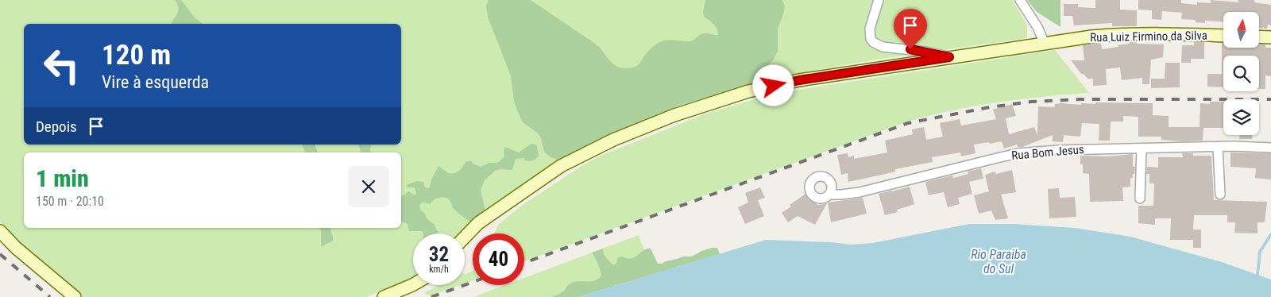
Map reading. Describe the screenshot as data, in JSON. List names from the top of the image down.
{
  "streets": {
    "street": ["Rua Luiz Firmino da Silva", "Rua Bom Jesus"]
  },
  "water": ["Rio Paraiba do Sul"],
  "north": "top",
  "page": {
    "turn": ["120 m", "Vire à esquerda"],
    "then": "Depois",
    "heading": ["1 min", "150 m · 20:10"],
    "speed": "32 km/h",
    "limit": "40"
  }
}
